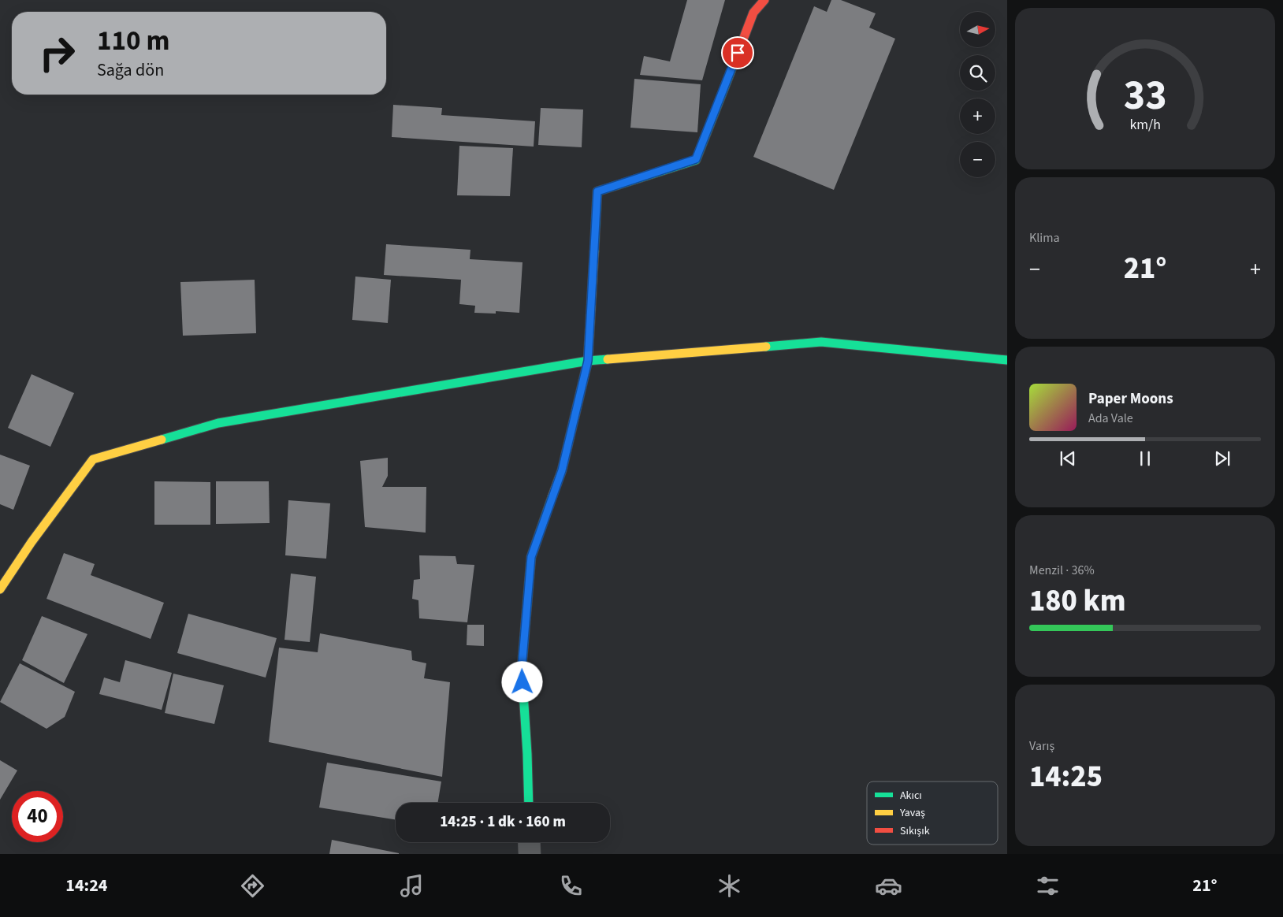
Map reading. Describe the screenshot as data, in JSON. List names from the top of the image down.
{
  "legend": ["Akıcı", "Yavaş", "Sıkışık"],
  "north": "right",
  "page": {
    "map_buttons": ["+", "−"],
    "turn": ["110 m", "Sağa dön"],
    "tile": [
      "Klima",
      ["Menzil · 36%", "180 km"],
      ["Varış", "14:25"]
    ],
    "heat": ["−", "21°", "+"],
    "song": ["Paper Moons", "Ada Vale"],
    "limit": "40",
    "trip": "14:25 · 1 dk · 160 m",
    "tabs": ["14:24", "21°"],
    "gauge": ["33", "km/h"]
  }
}
